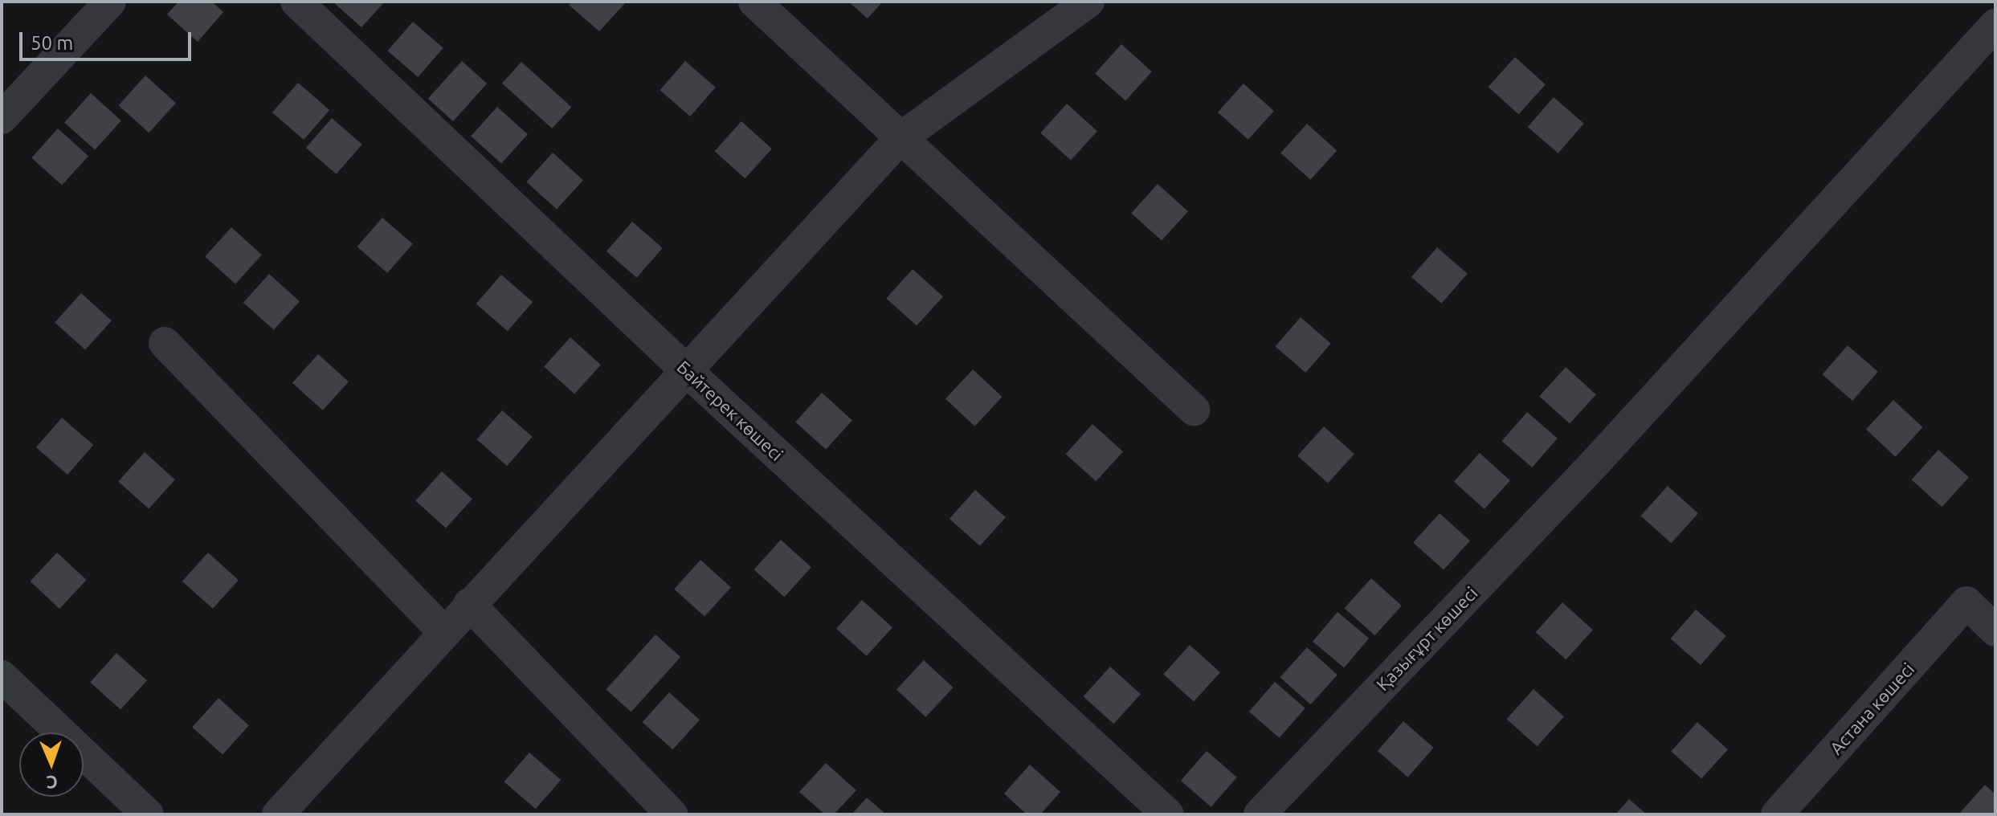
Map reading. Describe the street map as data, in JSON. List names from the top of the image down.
{
  "streets": {
    "street": ["Байтерек көшесі", "Қазығұрт көшесі", "Астана көшесі"]
  },
  "scale_bar": "50 m",
  "north": "bottom"
}
